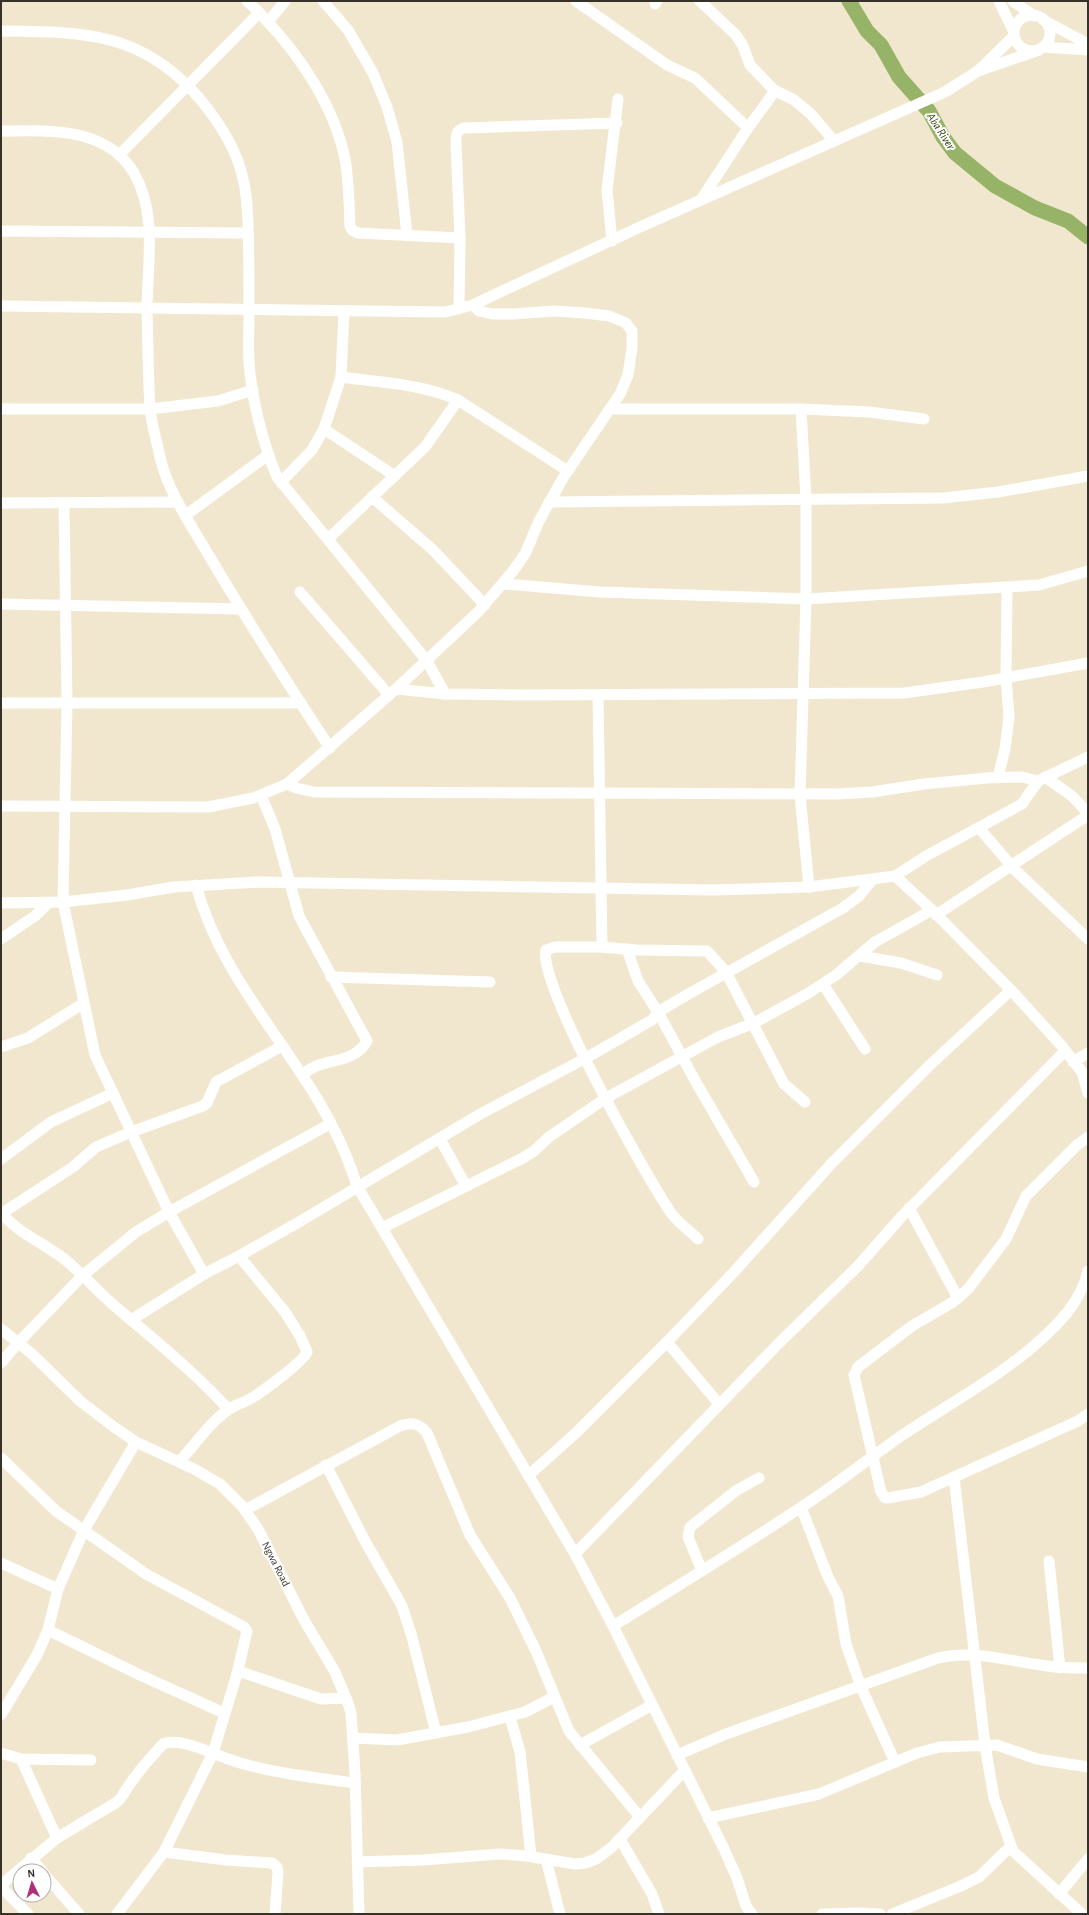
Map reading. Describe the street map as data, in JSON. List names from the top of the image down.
{
  "streets": {
    "street": ["Ngwa Road"]
  },
  "water": ["Aba River"],
  "north": "top"
}
